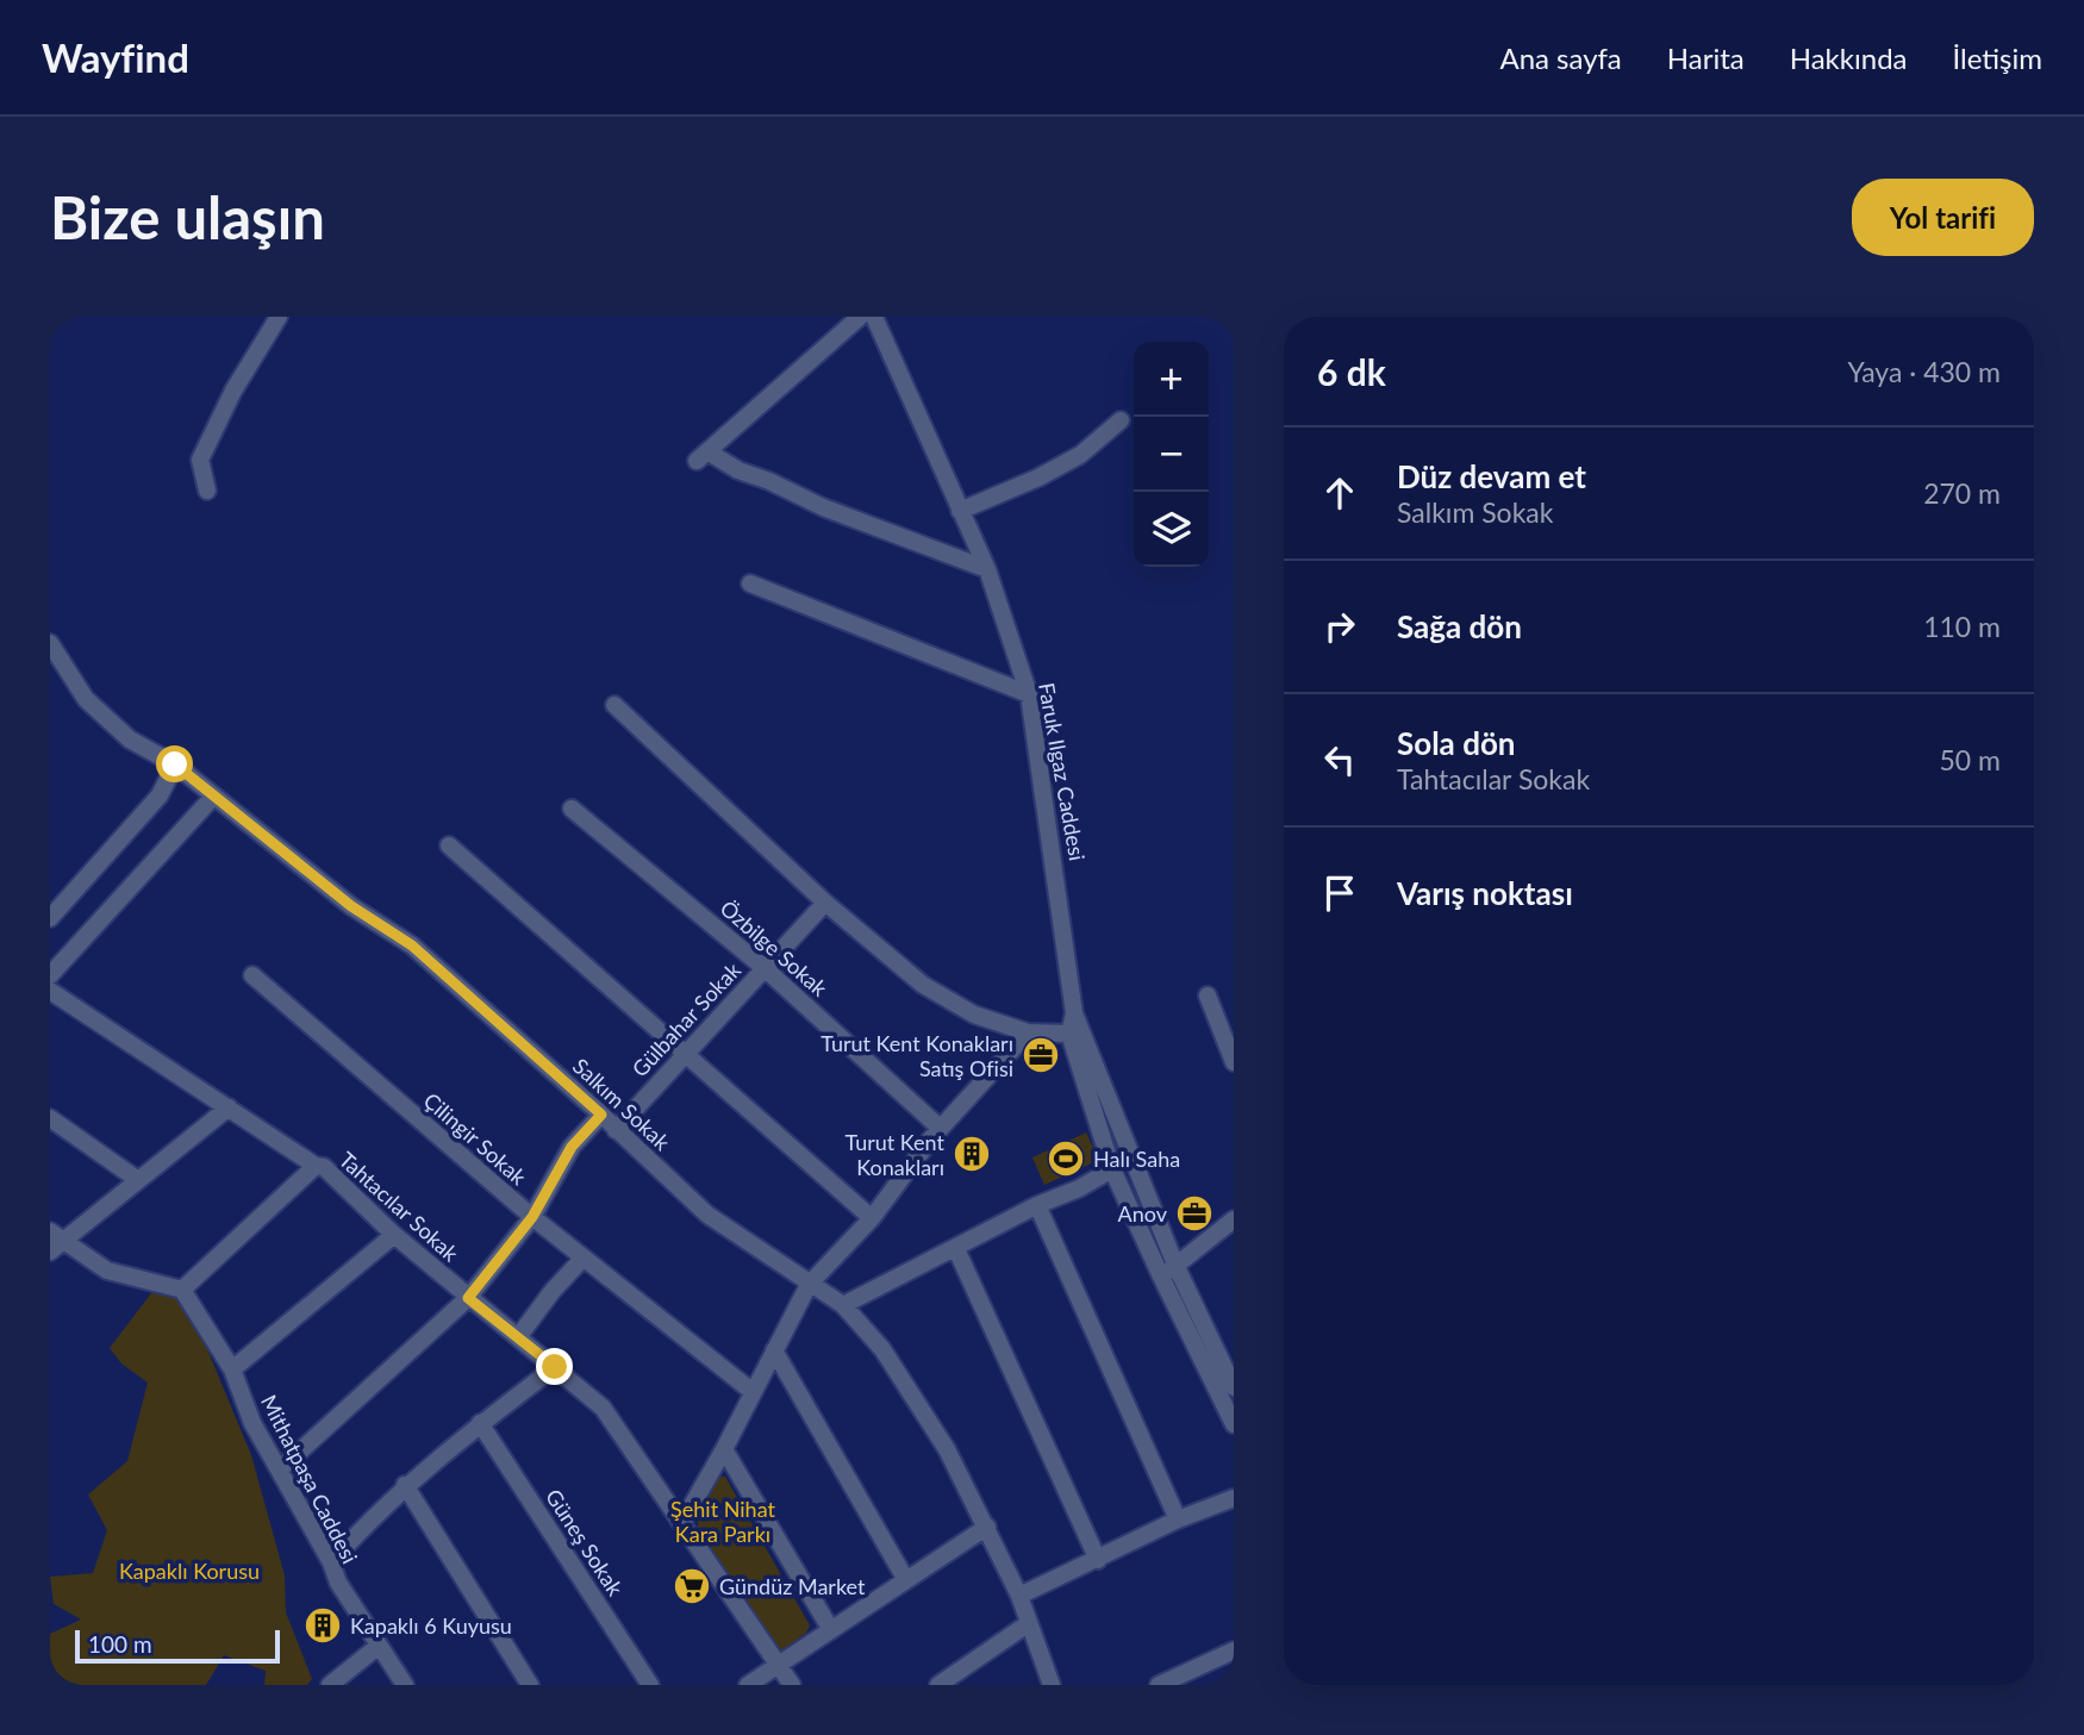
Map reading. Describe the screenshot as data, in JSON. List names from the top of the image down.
{
  "streets": {
    "street": [
      "Faruk Ilgaz Caddesi",
      "Özbilge Sokak",
      "Gülbahar Sokak",
      "Salkım Sokak",
      "Çilingir Sokak",
      "Tahtacılar Sokak",
      "Mithatpaşa Caddesi",
      "Güneş Sokak"
    ]
  },
  "crossings": [
    ["Özbilge Sokak", "Gülbahar Sokak"],
    ["Gülbahar Sokak", "Salkım Sokak"],
    ["Tahtacılar Sokak", "Mithatpaşa Caddesi"]
  ],
  "parks": ["Şehit Nihat Kara Parkı", "Kapaklı Korusu"],
  "places": {
    "office": ["Turut Kent Konakları Satış Ofisi", "Anov"],
    "building": ["Turut Kent Konakları", "Kapaklı 6 Kuyusu"],
    "sports": ["Halı Saha"],
    "supermarket": ["Gündüz Market"]
  },
  "scale_bar": "100 m",
  "page": {
    "header": "Wayfind",
    "nav": [
      "Ana sayfa",
      "Harita",
      "Hakkında",
      "İletişim"
    ],
    "buttons": "Yol tarifi",
    "title": "Bize ulaşın",
    "heading": ["6 dk", "Yaya · 430 m"],
    "map_buttons": ["+", "−"],
    "list": [
      ["Düz devam et", "Salkım Sokak", "270 m"],
      ["Sağa dön", "110 m"],
      ["Sola dön", "Tahtacılar Sokak", "50 m"],
      "Varış noktası"
    ],
    "scale": "100 m"
  }
}
